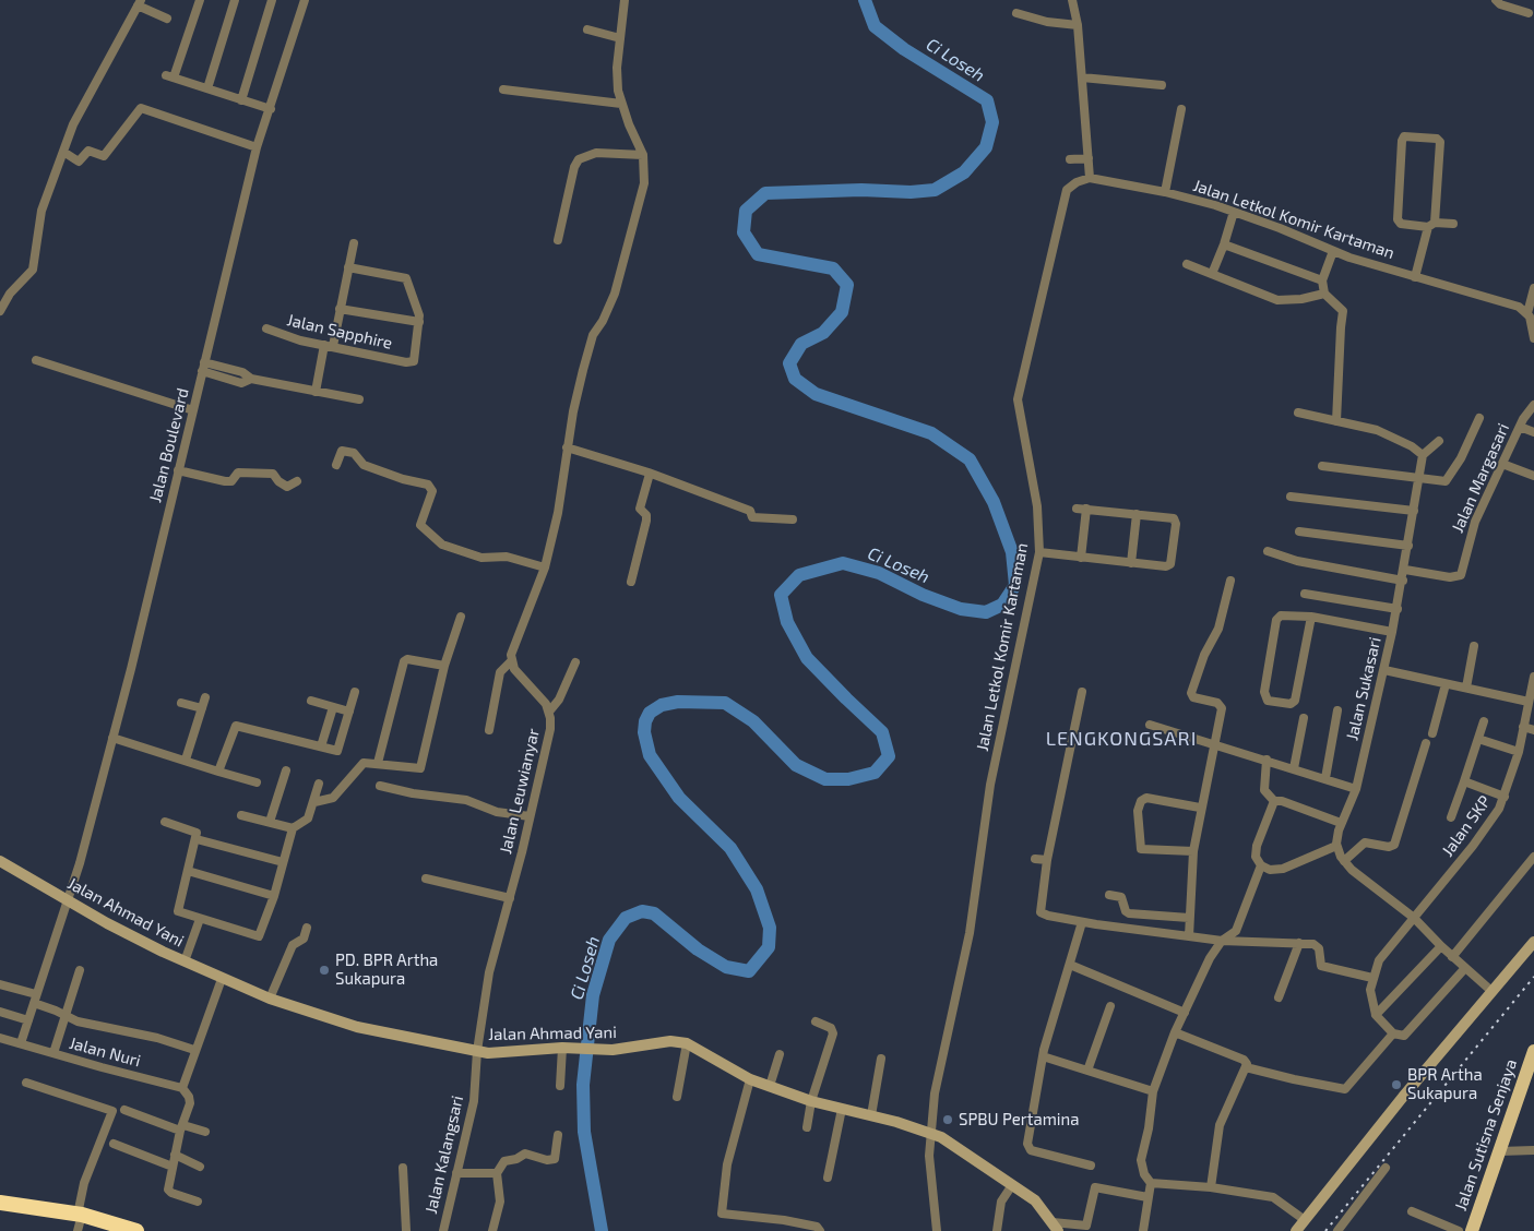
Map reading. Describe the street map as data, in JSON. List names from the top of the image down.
{
  "streets": {
    "main road": ["Jalan Sutisna Senjaya"],
    "street": [
      "Jalan Letkol Komir Kartaman",
      "Jalan Sapphire",
      "Jalan Boulevard",
      "Jalan Margasari",
      "Jalan Sukasari",
      "Jalan Leuwianyar",
      "Jalan SKP",
      "Jalan Ahmad Yani",
      "Jalan Nuri",
      "Jalan Kalangsari"
    ]
  },
  "crossings": [
    ["Jalan Letkol Komir Kartaman", "Jalan Ahmad Yani"],
    ["Jalan Boulevard", "Jalan Ahmad Yani"],
    ["Jalan Boulevard", "Jalan Nuri"],
    ["Jalan Margasari", "Jalan Sukasari"],
    ["Jalan Leuwianyar", "Jalan Ahmad Yani"],
    ["Jalan Leuwianyar", "Jalan Kalangsari"],
    ["Jalan Ahmad Yani", "Jalan Kalangsari"]
  ],
  "districts": ["LENGKONGSARI"],
  "water": ["Ci Loseh"],
  "places": ["PD. BPR Artha Sukapura", "BPR Artha Sukapura", "SPBU Pertamina"]
}
